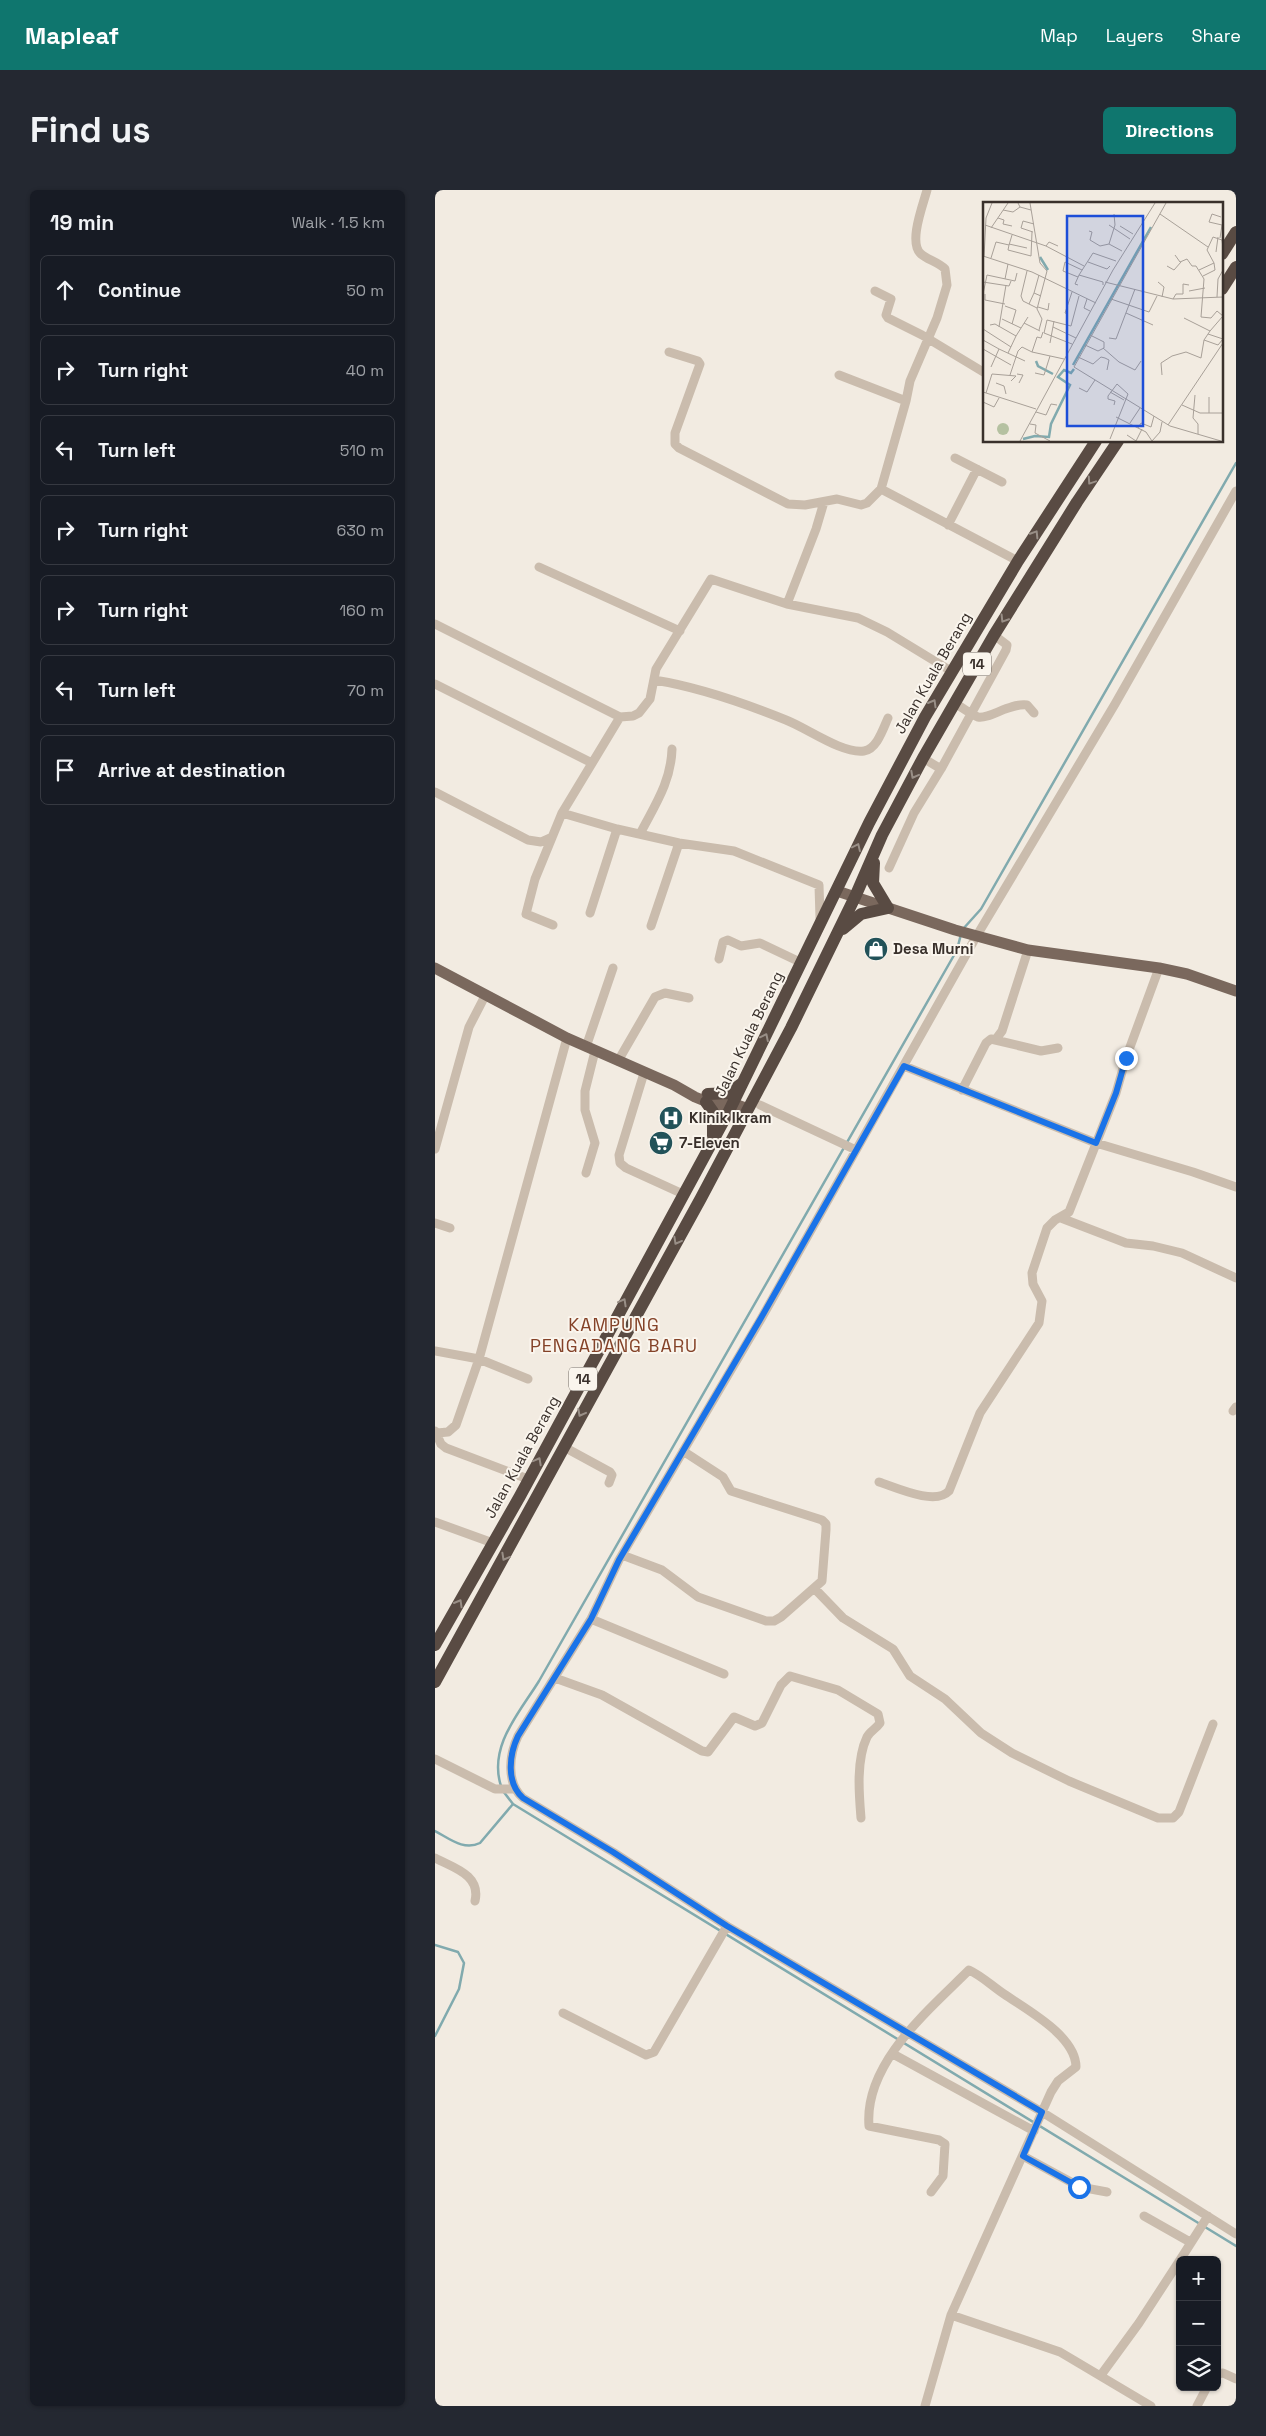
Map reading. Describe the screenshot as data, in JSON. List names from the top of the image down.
{
  "streets": {
    "highway": ["14", "Jalan Kuala Berang"]
  },
  "districts": ["KAMPUNG PENGADANG BARU"],
  "places": {
    "shop": ["Desa Murni"],
    "hospital": ["Klinik Ikram"],
    "supermarket": ["7-Eleven"]
  },
  "page": {
    "header": "Mapleaf",
    "nav": ["Map", "Layers", "Share"],
    "buttons": "Directions",
    "title": "Find us",
    "heading": ["19 min", "Walk · 1.5 km"],
    "list": [
      ["Continue", "50 m"],
      ["Turn right", "40 m"],
      ["Turn left", "510 m"],
      ["Turn right", "630 m"],
      ["Turn right", "160 m"],
      ["Turn left", "70 m"],
      "Arrive at destination"
    ],
    "map_buttons": ["+", "−"]
  }
}
